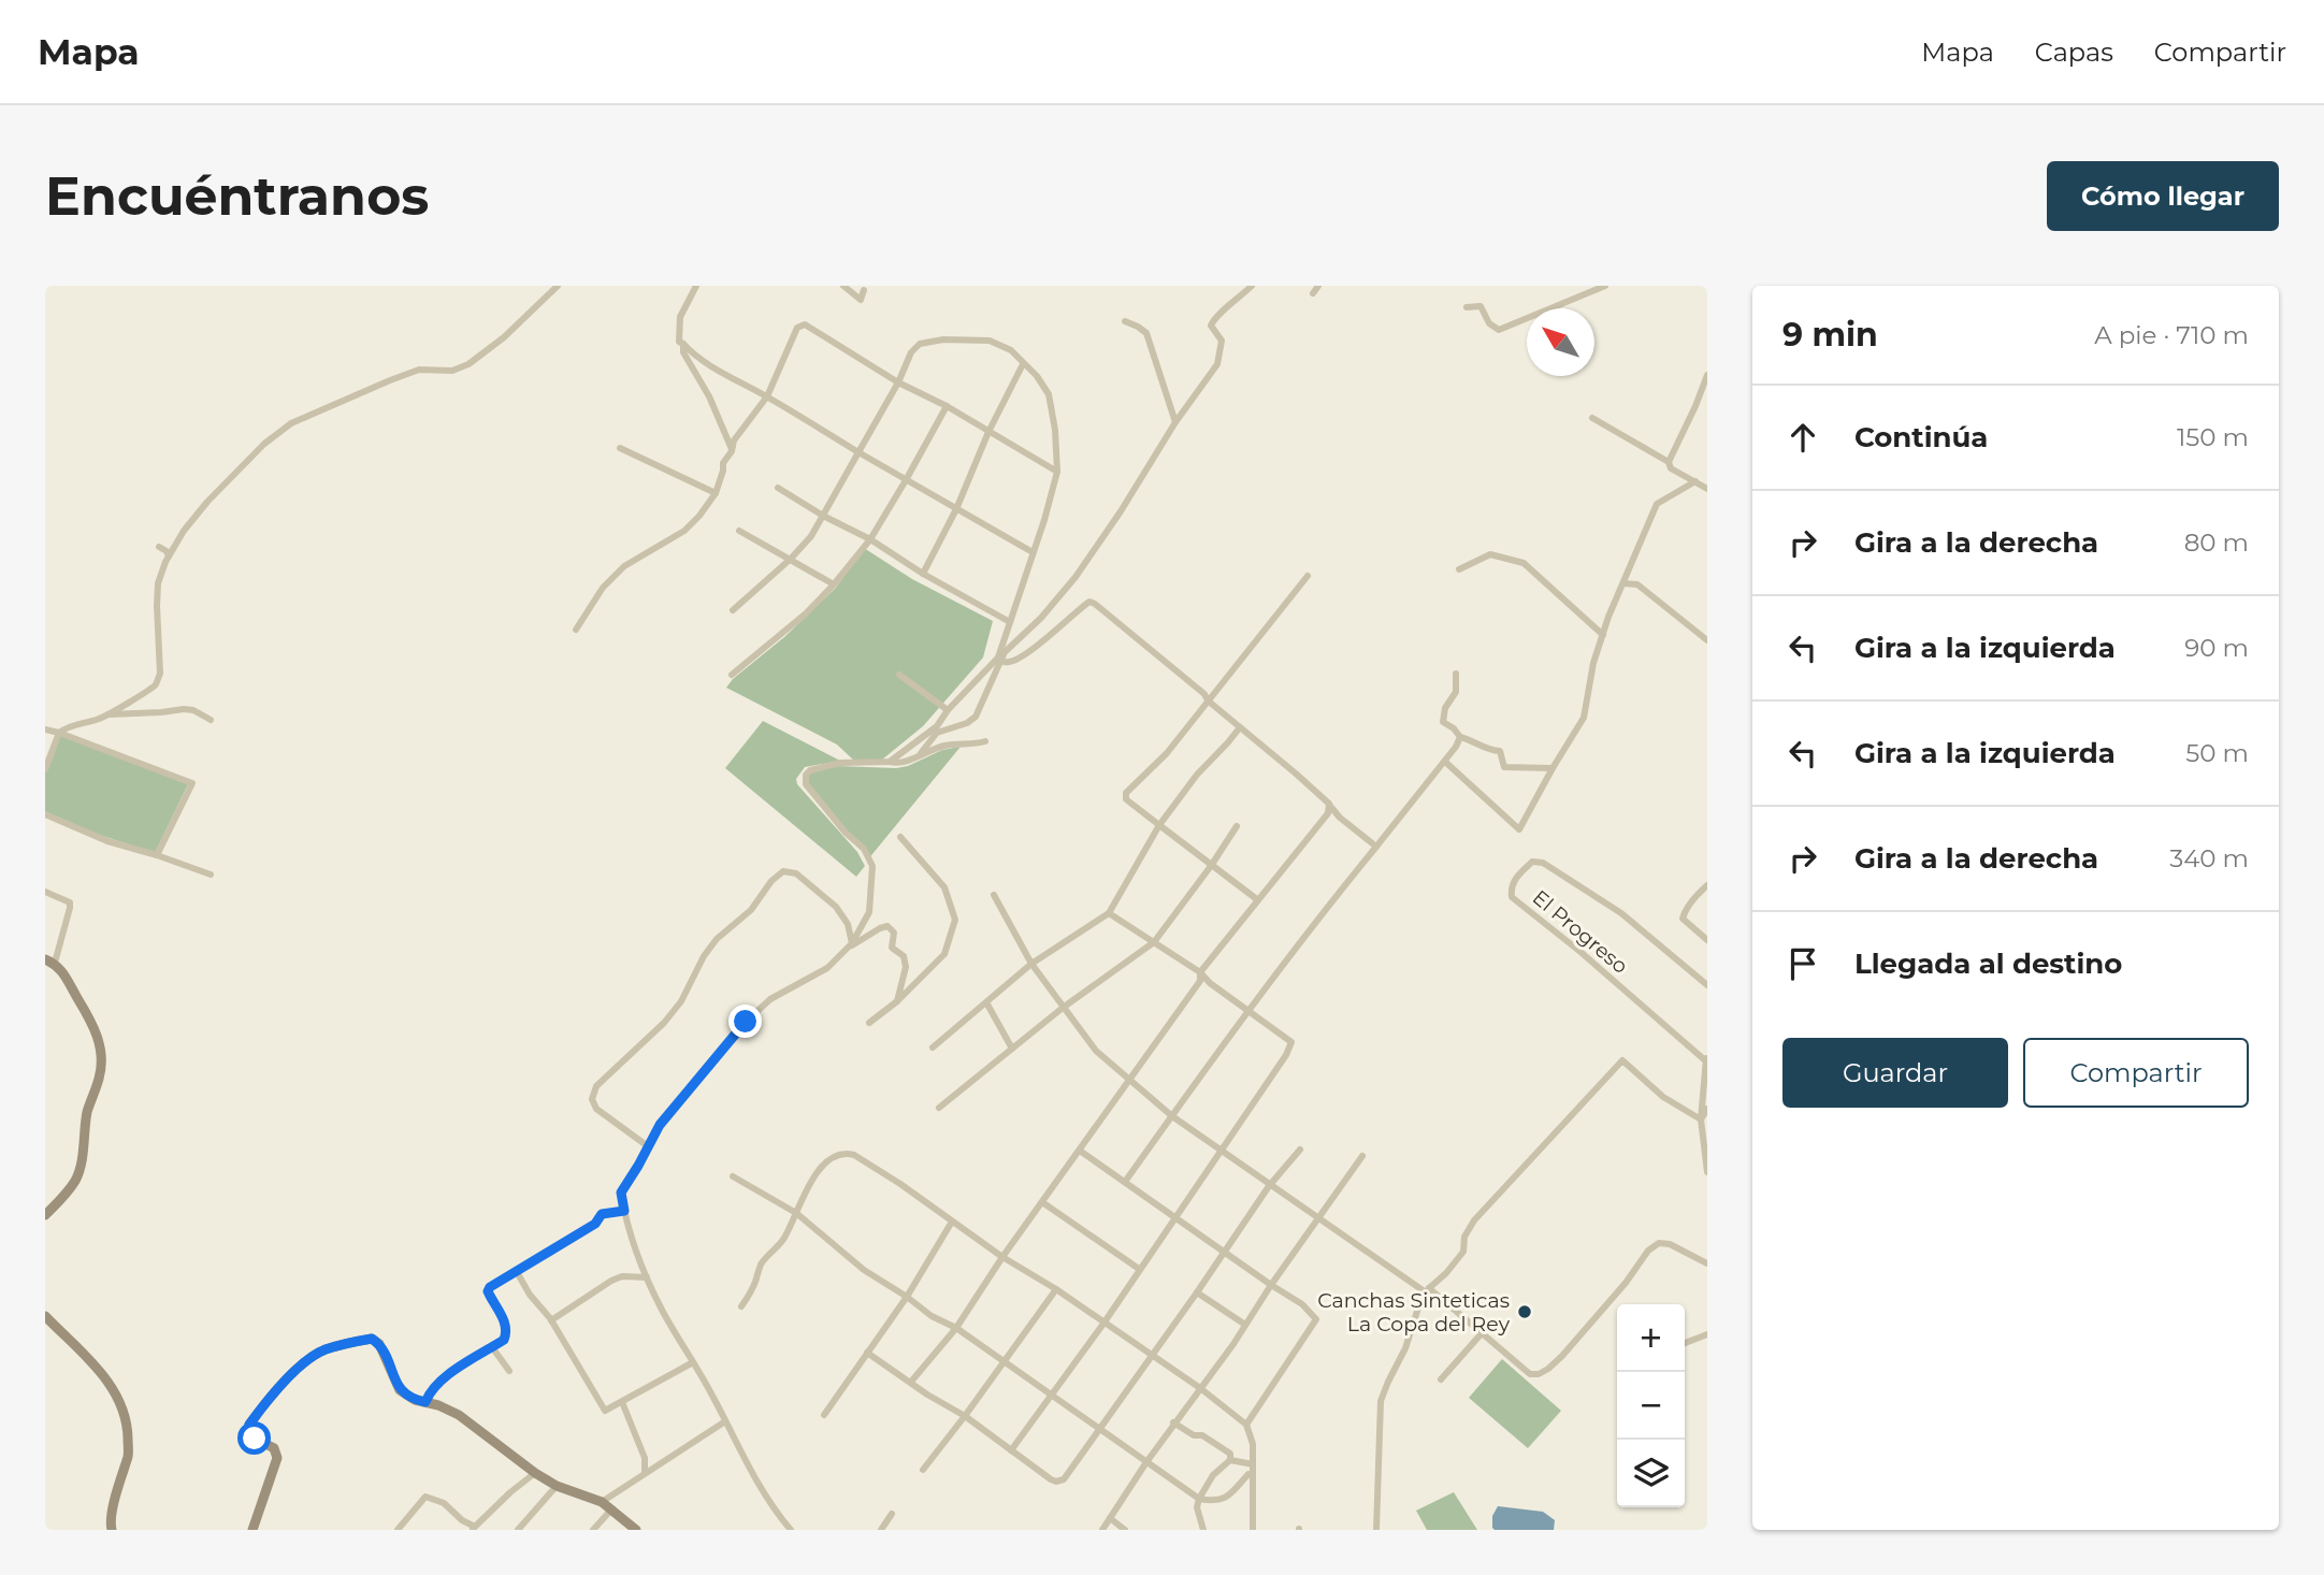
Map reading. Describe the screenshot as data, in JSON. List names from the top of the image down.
{
  "streets": {
    "street": ["El Progreso"]
  },
  "places": ["Canchas Sinteticas La Copa del Rey"],
  "north": "top left",
  "page": {
    "header": "Mapa",
    "nav": ["Mapa", "Capas", "Compartir"],
    "buttons": [
      "Cómo llegar",
      ["Guardar", "Compartir"]
    ],
    "title": "Encuéntranos",
    "heading": ["9 min", "A pie · 710 m"],
    "list": [
      ["Continúa", "150 m"],
      ["Gira a la derecha", "80 m"],
      ["Gira a la izquierda", "90 m"],
      ["Gira a la izquierda", "50 m"],
      ["Gira a la derecha", "340 m"],
      "Llegada al destino"
    ],
    "map_buttons": ["+", "−"]
  }
}
